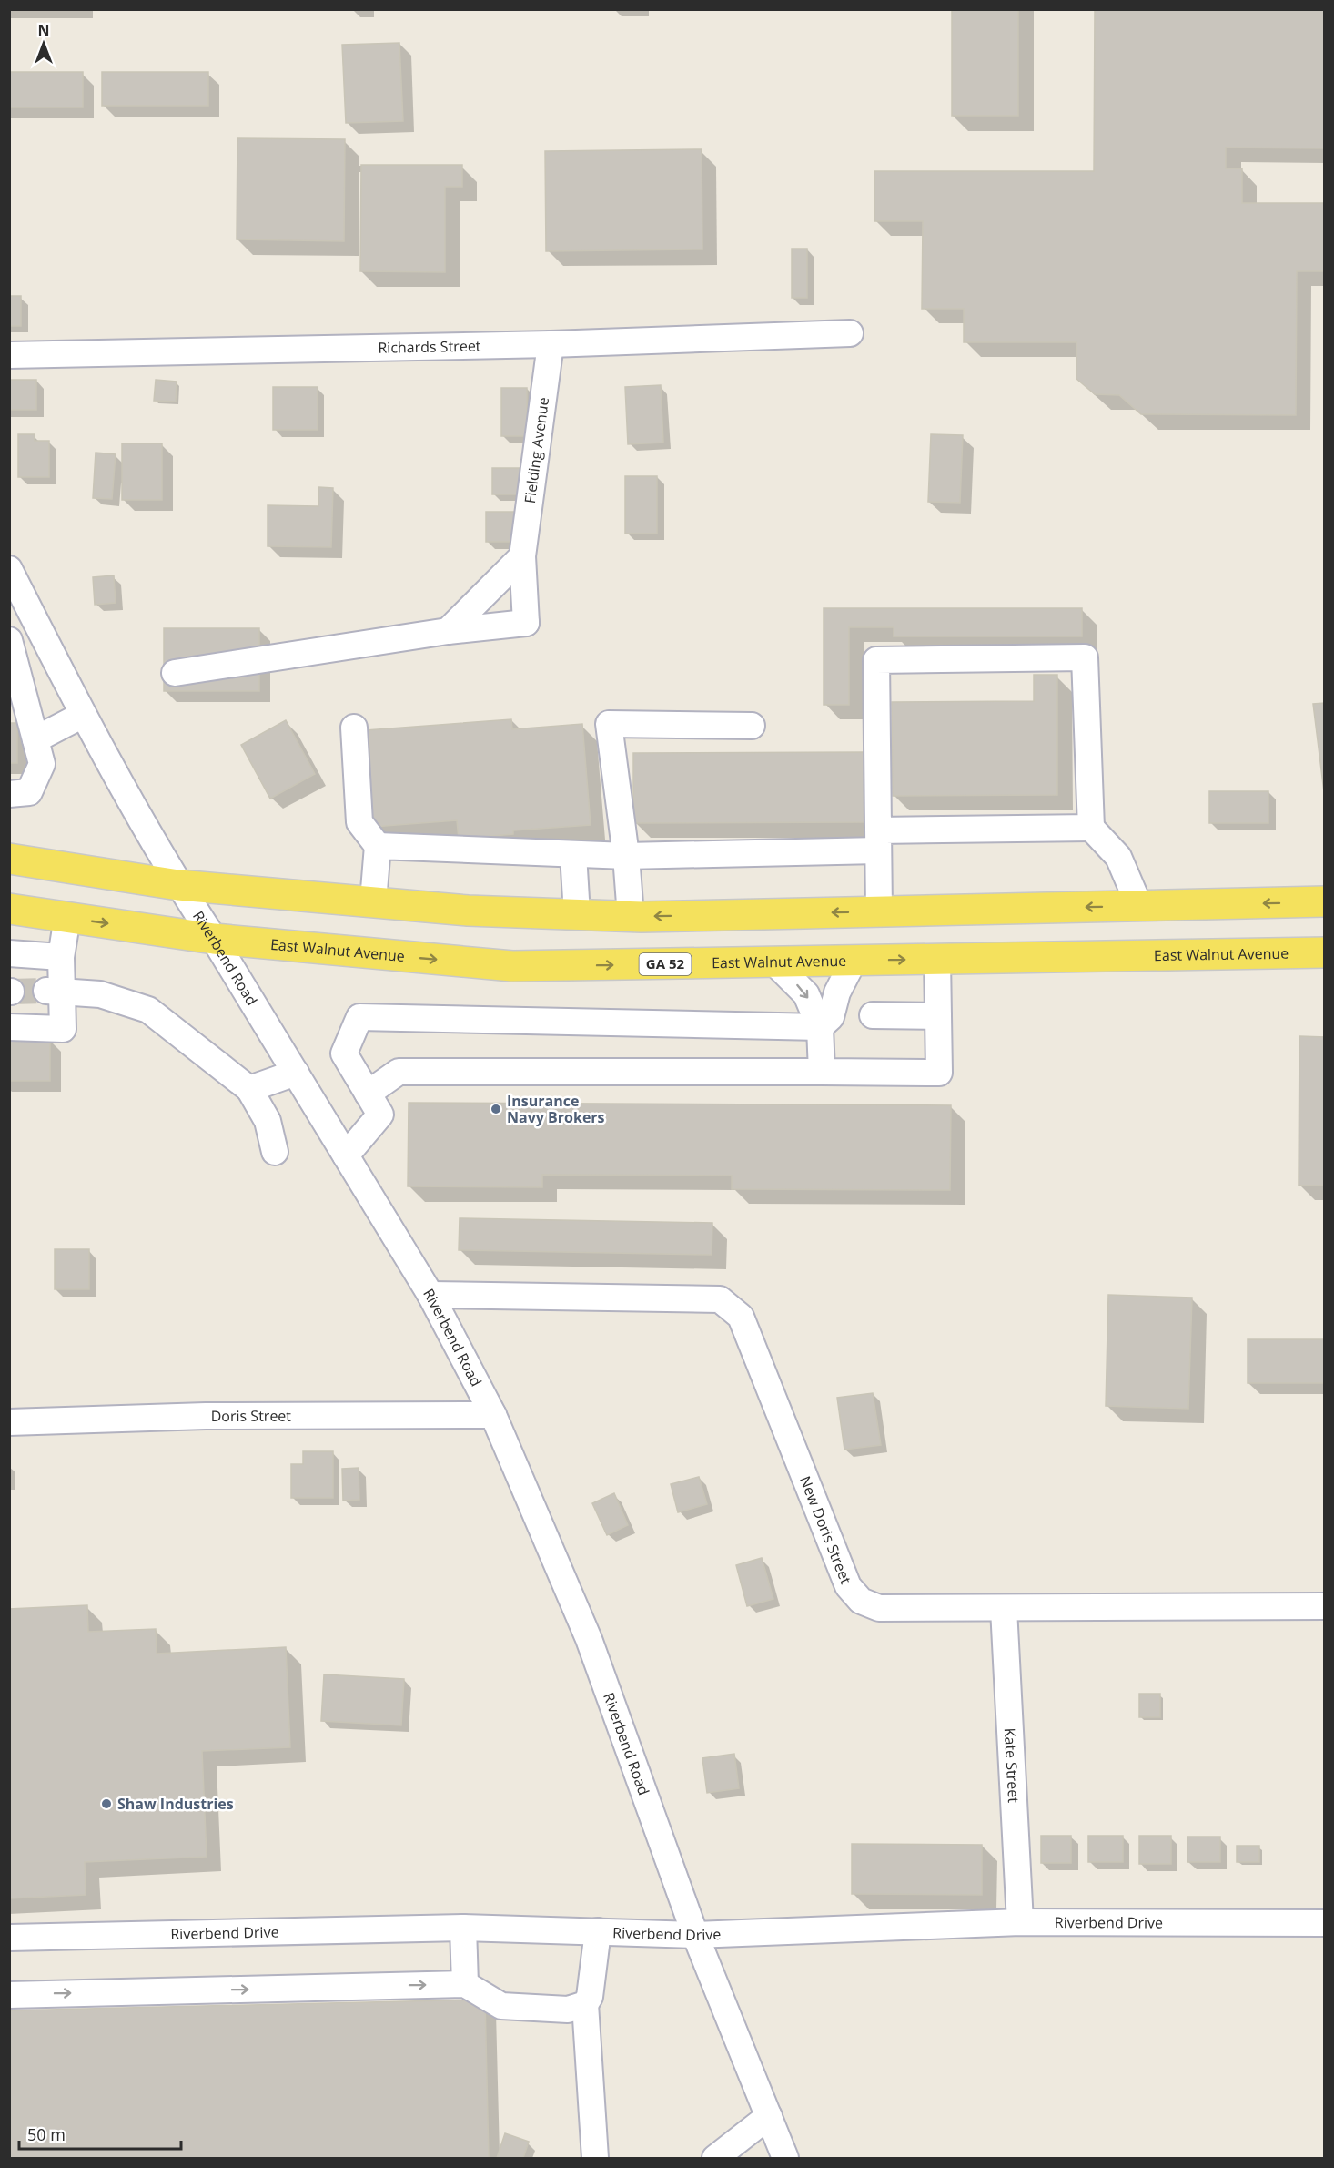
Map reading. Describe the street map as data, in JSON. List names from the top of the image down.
{
  "streets": {
    "main road": ["East Walnut Avenue", "GA 52"],
    "street": [
      "Richards Street",
      "Fielding Avenue",
      "Riverbend Road",
      "Doris Street",
      "New Doris Street",
      "Kate Street",
      "Riverbend Drive"
    ]
  },
  "crossings": [
    ["Richards Street", "Fielding Avenue"],
    ["East Walnut Avenue", "Riverbend Road"],
    ["Riverbend Road", "Doris Street"],
    ["Riverbend Road", "New Doris Street"],
    ["Riverbend Road", "Riverbend Drive"],
    ["New Doris Street", "Kate Street"],
    ["Kate Street", "Riverbend Drive"]
  ],
  "places": ["Insurance Navy Brokers", "Shaw Industries"],
  "scale_bar": "50 m",
  "north": "top"
}
